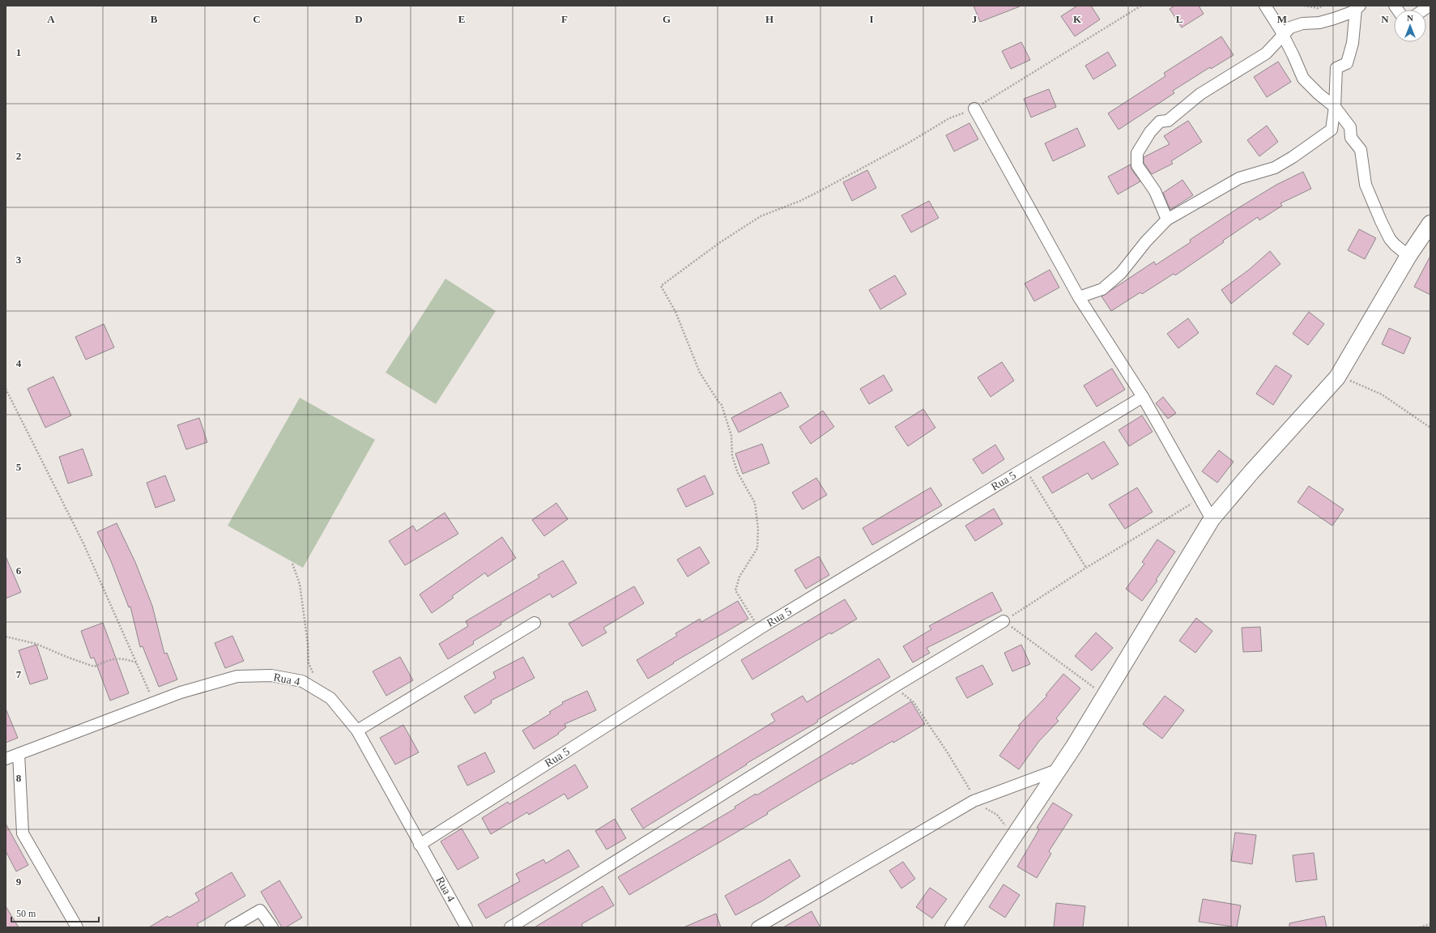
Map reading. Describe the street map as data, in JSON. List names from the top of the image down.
{
  "streets": {
    "street": ["Rua 5", "Rua 4"]
  },
  "crossings": [
    ["Rua 5", "Rua 4"]
  ],
  "scale_bar": "50 m",
  "north": "top",
  "grid": {
    "columns": [
      "A",
      "B",
      "C",
      "D",
      "E",
      "F",
      "G",
      "H",
      "I",
      "J",
      "K",
      "L",
      "M",
      "N"
    ],
    "rows": [
      "1",
      "2",
      "3",
      "4",
      "5",
      "6",
      "7",
      "8",
      "9"
    ]
  }
}
